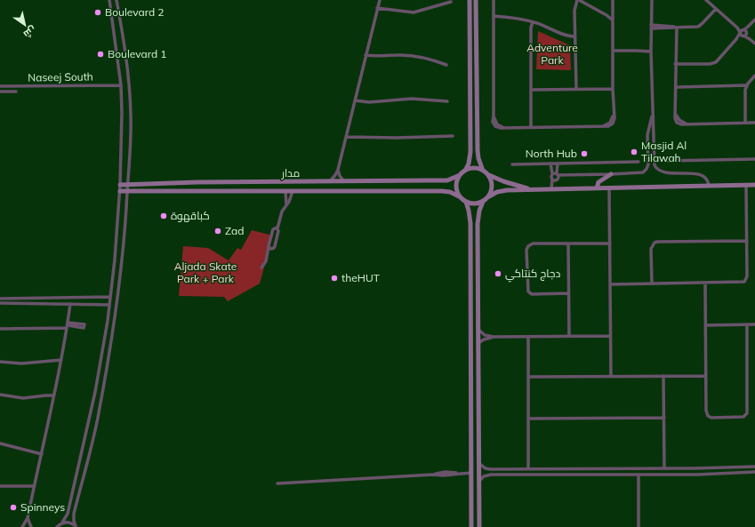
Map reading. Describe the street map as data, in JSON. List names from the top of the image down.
{
  "streets": {
    "street": ["Naseej South", "مدار"]
  },
  "parks": ["Adventure Park", "Aljada Skate Park + Park"],
  "places": [
    "Boulevard 2",
    "Boulevard 1",
    "Masjid Al Tilawah",
    "North Hub",
    "كباقهوة",
    "Zad",
    "دجاج كنتاكي",
    "theHUT",
    "Spinneys"
  ],
  "north": "bottom right"
}
